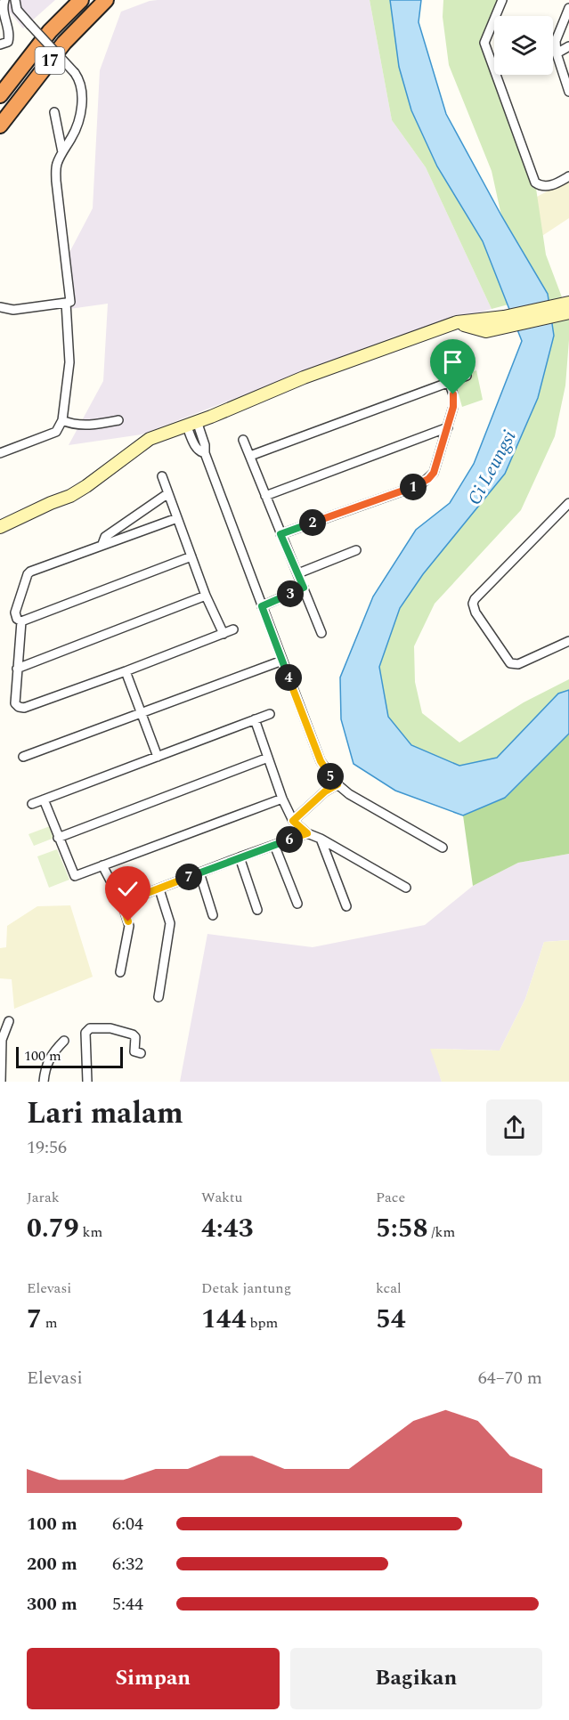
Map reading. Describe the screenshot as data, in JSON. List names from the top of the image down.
{
  "streets": {
    "highway": ["17"]
  },
  "water": ["Ci Leungsi"],
  "scale_bar": "100 m",
  "page": {
    "pins": [
      "1",
      "2",
      "3",
      "4",
      "5",
      "6",
      "7"
    ],
    "scale": "100 m",
    "heading": ["Lari malam", "19:56"],
    "stats": [
      ["Jarak", "0.79 km"],
      ["Waktu", "4:43"],
      ["Pace", "5:58 /km"],
      ["Elevasi", "7 m"],
      ["Detak jantung", "144 bpm"],
      ["kcal", "54"]
    ],
    "chart": ["Elevasi", "64–70 m"],
    "list": [
      {
        "name": "100 m",
        "note": "6:04"
      },
      {
        "name": "200 m",
        "note": "6:32"
      },
      {
        "name": "300 m",
        "note": "5:44"
      }
    ],
    "buttons": ["Simpan", "Bagikan"]
  }
}
